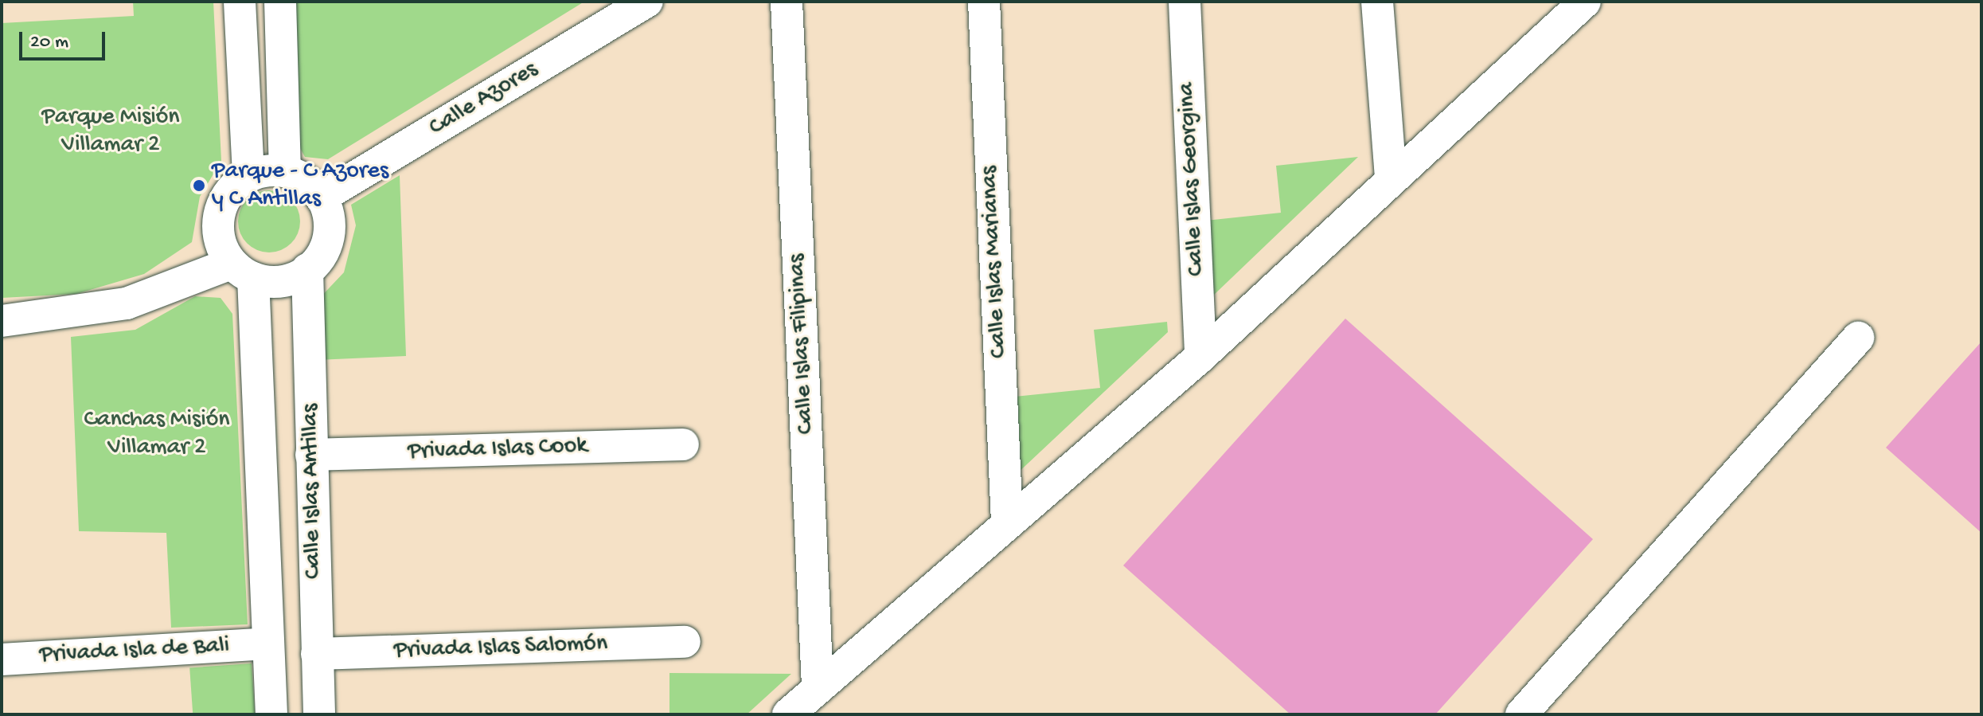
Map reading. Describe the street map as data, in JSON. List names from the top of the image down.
{
  "streets": {
    "street": [
      "Calle Azores",
      "Calle Islas Georgina",
      "Calle Islas Marianas",
      "Calle Islas Filipinas",
      "Privada Islas Cook",
      "Calle Islas Antillas",
      "Privada Islas Salomón",
      "Privada Isla de Bali"
    ]
  },
  "crossings": [
    ["Calle Azores", "Calle Islas Antillas"],
    ["Privada Islas Cook", "Calle Islas Antillas"],
    ["Calle Islas Antillas", "Privada Islas Salomón"],
    ["Calle Islas Antillas", "Privada Isla de Bali"]
  ],
  "parks": ["Parque Misión Villamar 2", "Canchas Misión Villamar 2"],
  "places": ["Parque - C Azores y C Antillas"],
  "scale_bar": "20 m"
}
